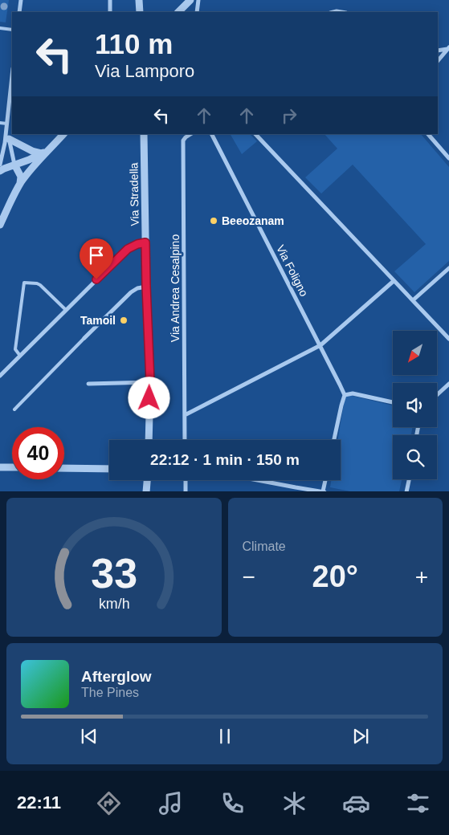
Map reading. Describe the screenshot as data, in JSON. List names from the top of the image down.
{
  "streets": {
    "street": ["Via Stradella", "Via Foligno", "Via Andrea Cesalpino"]
  },
  "places": ["Beeozanam", "Tamoil"],
  "north": "bottom left",
  "page": {
    "turn": ["110 m", "Via Lamporo"],
    "limit": "40",
    "trip": "22:12 · 1 min · 150 m",
    "tile": "Climate",
    "heat": ["−", "20°", "+"],
    "song": ["Afterglow", "The Pines"],
    "tabs": "22:11",
    "gauge": ["33", "km/h"]
  }
}
